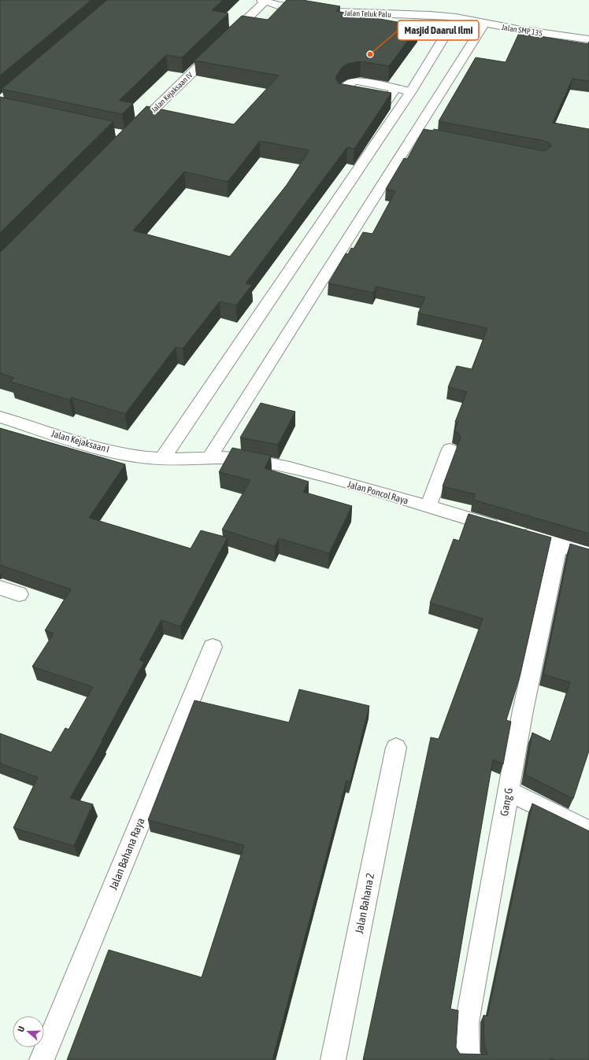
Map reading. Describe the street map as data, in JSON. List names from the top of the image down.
{
  "streets": {
    "street": [
      "Jalan Teluk Palu",
      "Jalan SMP 135",
      "Jalan Kejaksaan IV",
      "Jalan Kejaksaan I",
      "Jalan Poncol Raya",
      "Gang G",
      "Jalan Bahana Raya",
      "Jalan Bahana 2"
    ]
  },
  "crossings": [
    ["Jalan Teluk Palu", "Jalan SMP 135"],
    ["Jalan Teluk Palu", "Jalan Kejaksaan IV"],
    ["Jalan Kejaksaan I", "Jalan Poncol Raya"],
    ["Jalan Poncol Raya", "Gang G"]
  ],
  "places": ["Masjid Daarul Ilmi"],
  "north": "left"
}
